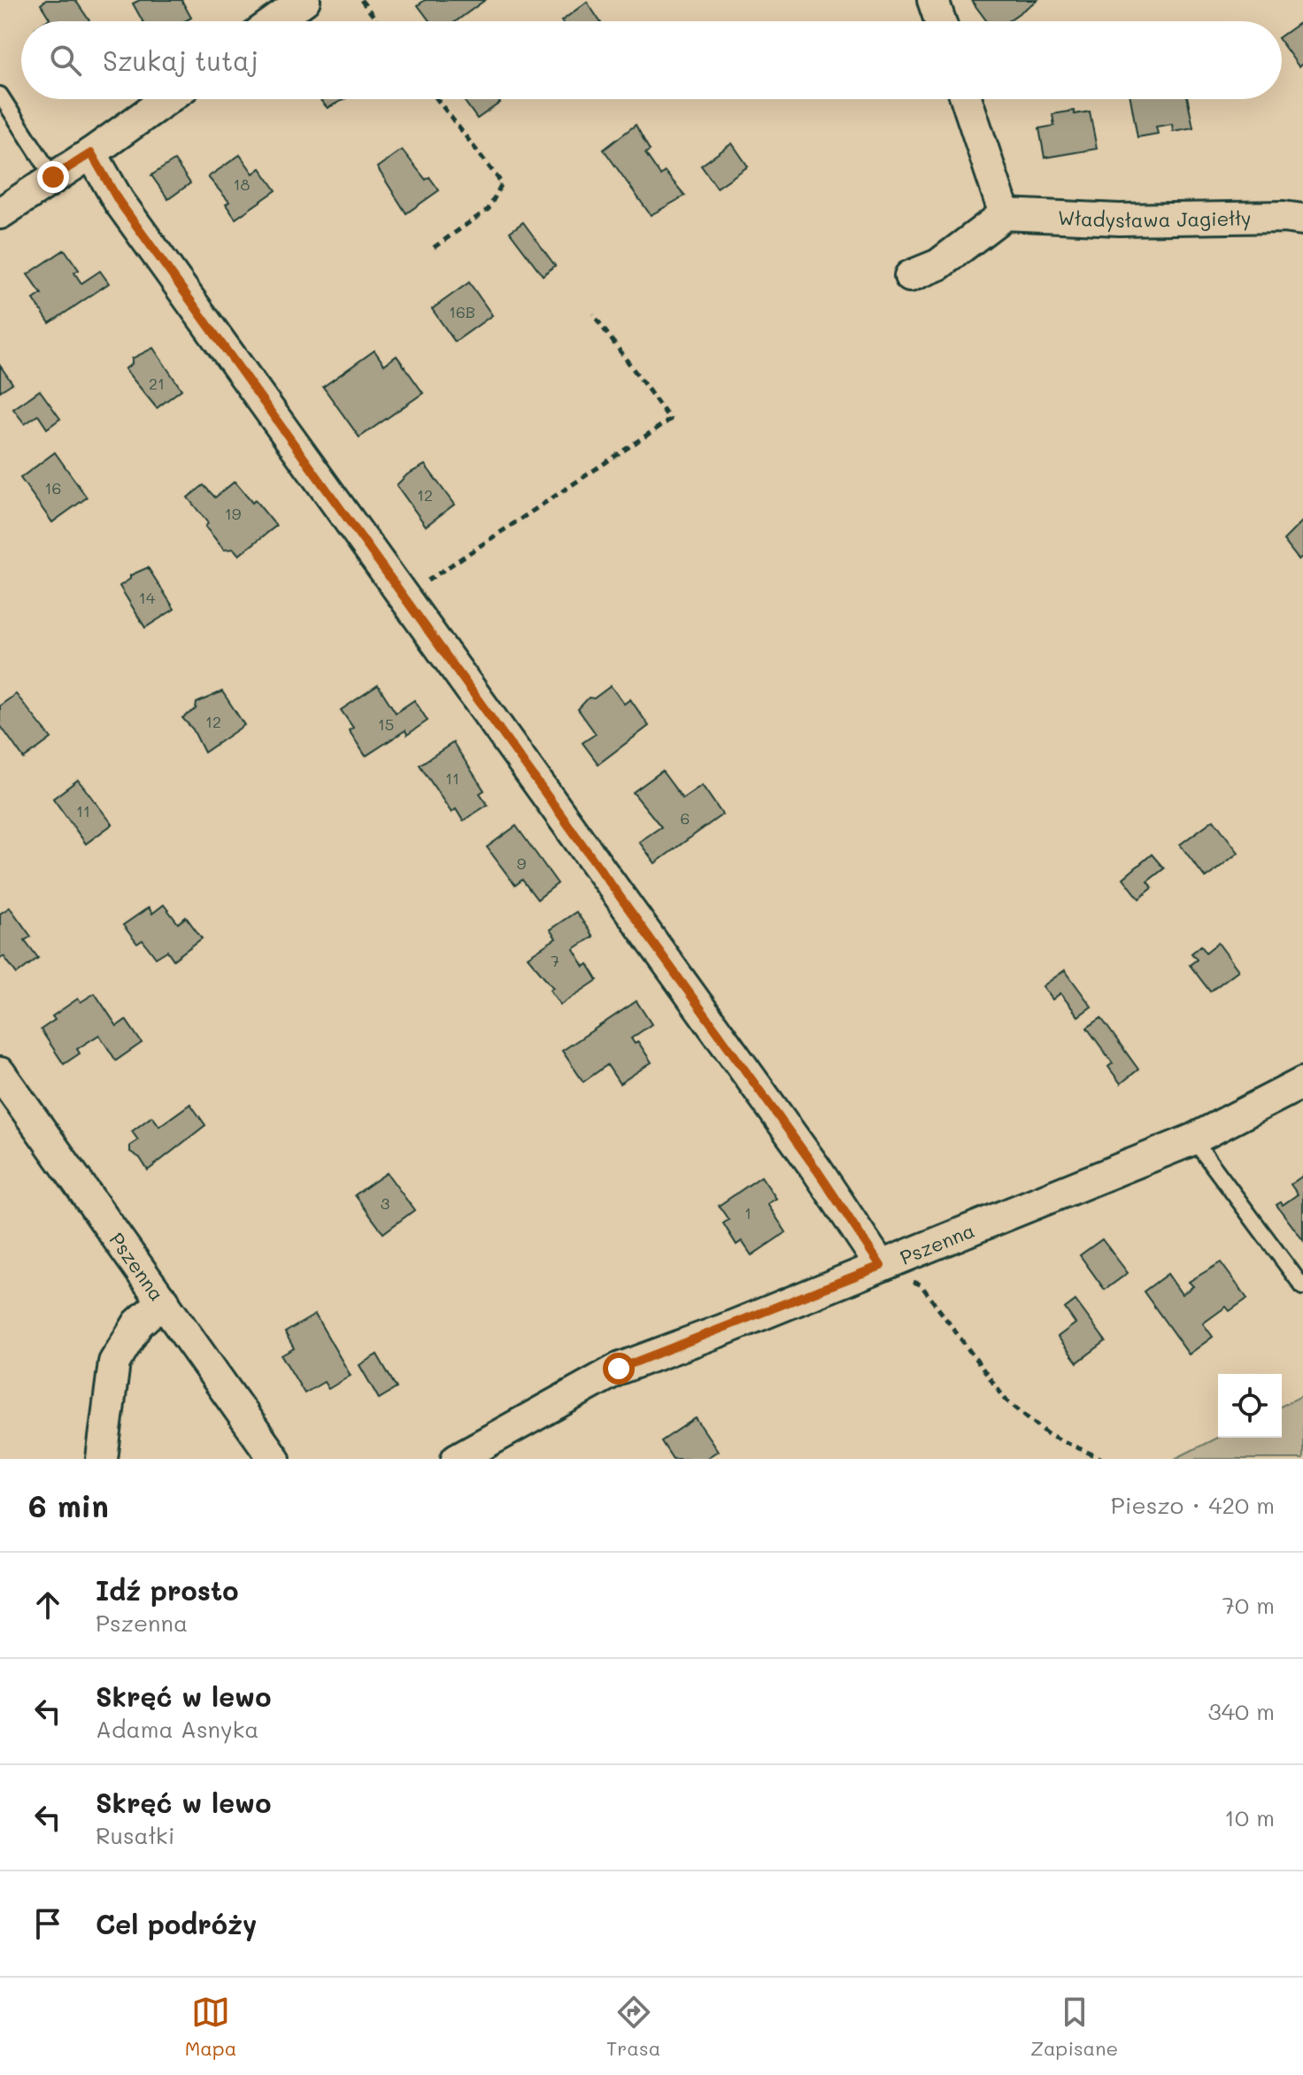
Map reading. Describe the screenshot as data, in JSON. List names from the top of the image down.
{
  "streets": {
    "street": ["Władysława Jagiełły", "Pszenna"]
  },
  "house_numbers": [
    "18",
    "16B",
    "21",
    "16",
    "12",
    "19",
    "14",
    "12",
    "15",
    "11",
    "11",
    "6",
    "9",
    "7",
    "3",
    "1"
  ],
  "page": {
    "search": "Szukaj tutaj",
    "heading": ["6 min", "Pieszo · 420 m"],
    "list": [
      ["Idź prosto", "Pszenna", "70 m"],
      ["Skręć w lewo", "Adama Asnyka", "340 m"],
      ["Skręć w lewo", "Rusałki", "10 m"],
      "Cel podróży"
    ],
    "nav": ["Mapa", "Trasa", "Zapisane"]
  }
}
